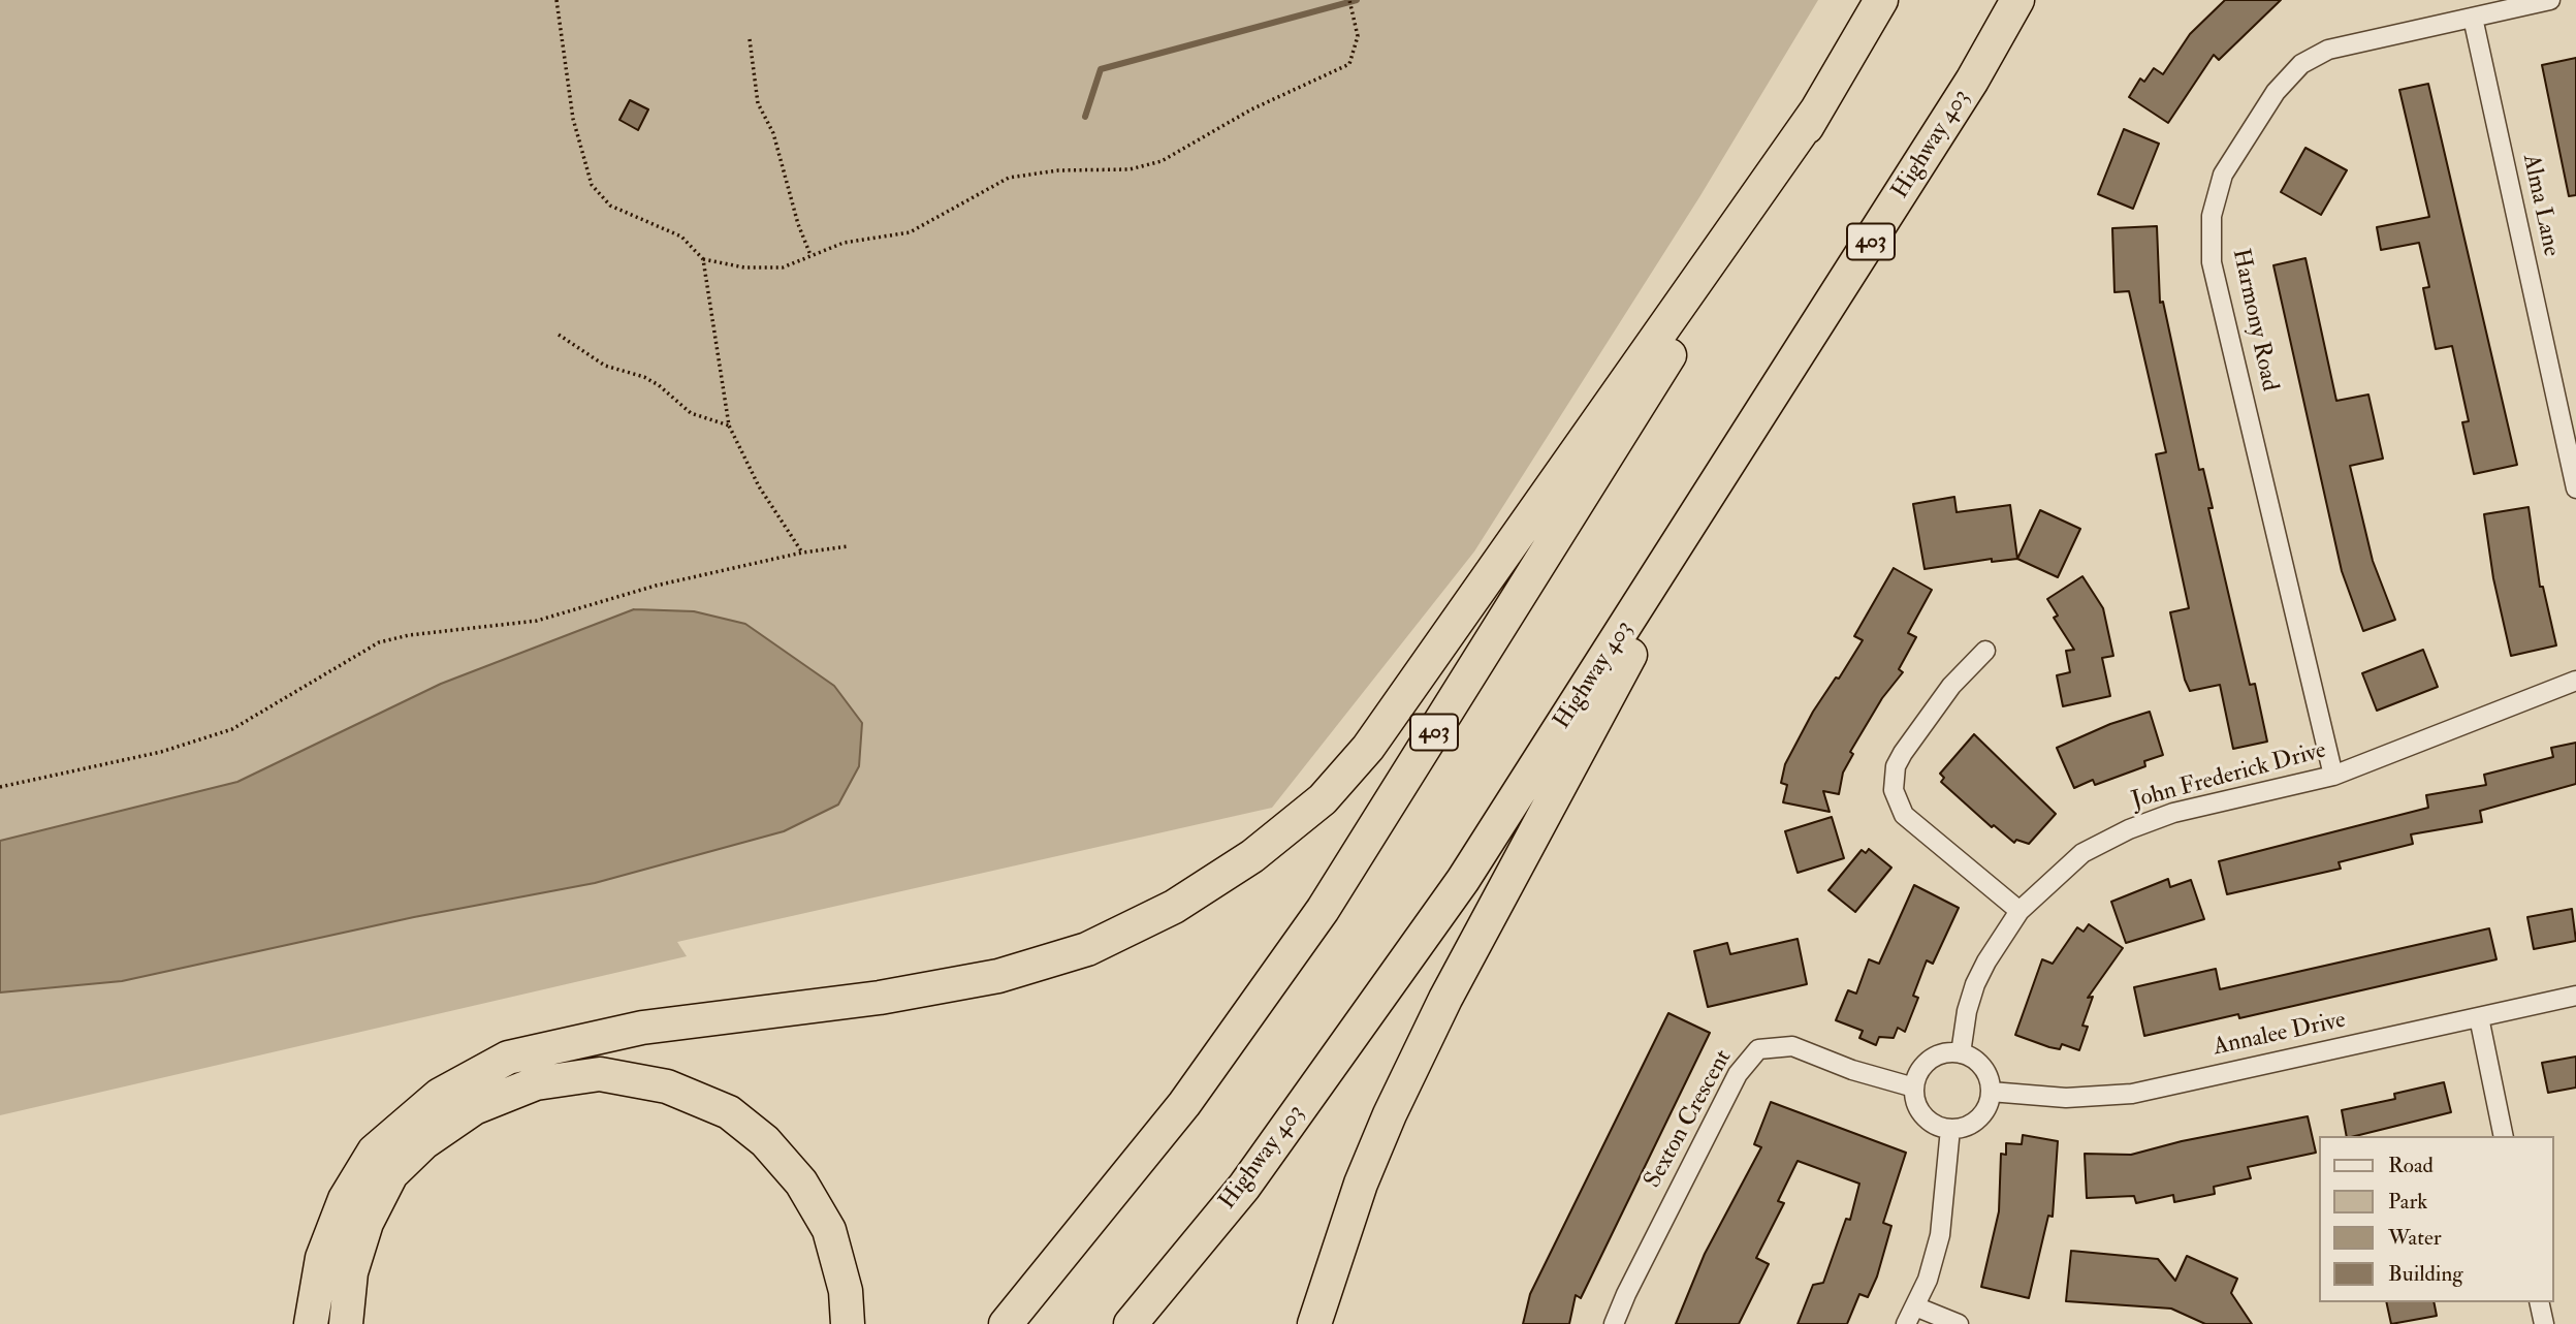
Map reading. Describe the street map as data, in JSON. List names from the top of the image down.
{
  "streets": {
    "highway": ["Highway 403", "403"],
    "street": [
      "Alma Lane",
      "Harmony Road",
      "John Frederick Drive",
      "Annalee Drive",
      "Sexton Crescent"
    ]
  },
  "crossings": [
    ["Alma Lane", "Harmony Road"],
    ["Harmony Road", "John Frederick Drive"],
    ["John Frederick Drive", "Annalee Drive"],
    ["John Frederick Drive", "Sexton Crescent"],
    ["Annalee Drive", "Sexton Crescent"]
  ],
  "legend": [
    "Road",
    "Park",
    "Water",
    "Building"
  ]
}
